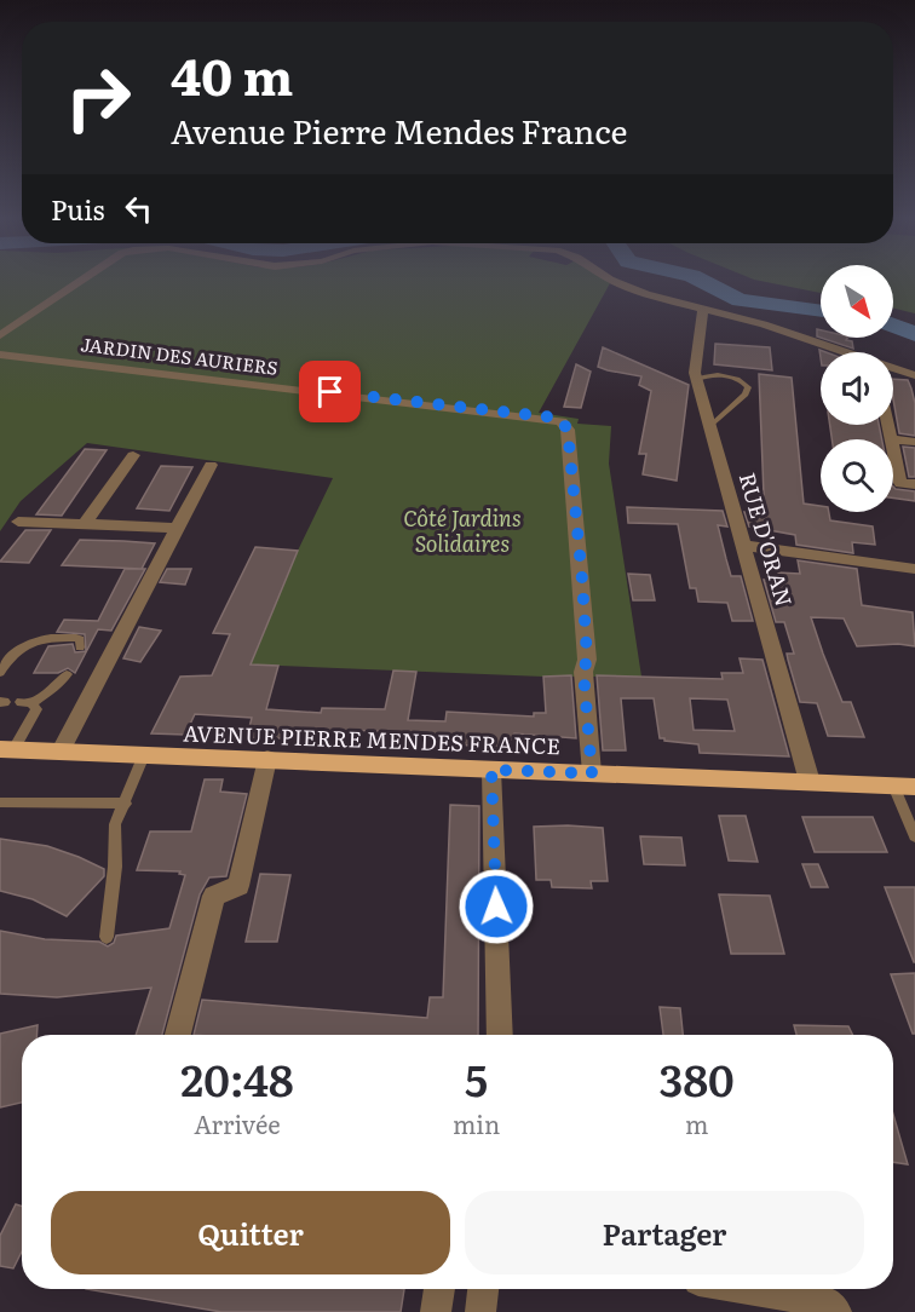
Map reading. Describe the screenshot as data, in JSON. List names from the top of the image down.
{
  "streets": {
    "main road": ["AVENUE PIERRE MENDES FRANCE"],
    "street": ["JARDIN DES AURIERS", "RUE D'ORAN"]
  },
  "crossings": [
    ["JARDIN DES AURIERS", "AVENUE PIERRE MENDES FRANCE"],
    ["RUE D'ORAN", "AVENUE PIERRE MENDES FRANCE"]
  ],
  "parks": ["Côté Jardins Solidaires"],
  "north": "bottom right",
  "page": {
    "turn": ["40 m", "Avenue Pierre Mendes France"],
    "then": "Puis",
    "eta": [
      "20:48",
      "Arrivée",
      "5",
      "min",
      "380",
      "m"
    ],
    "buttons": ["Quitter", "Partager"]
  }
}
